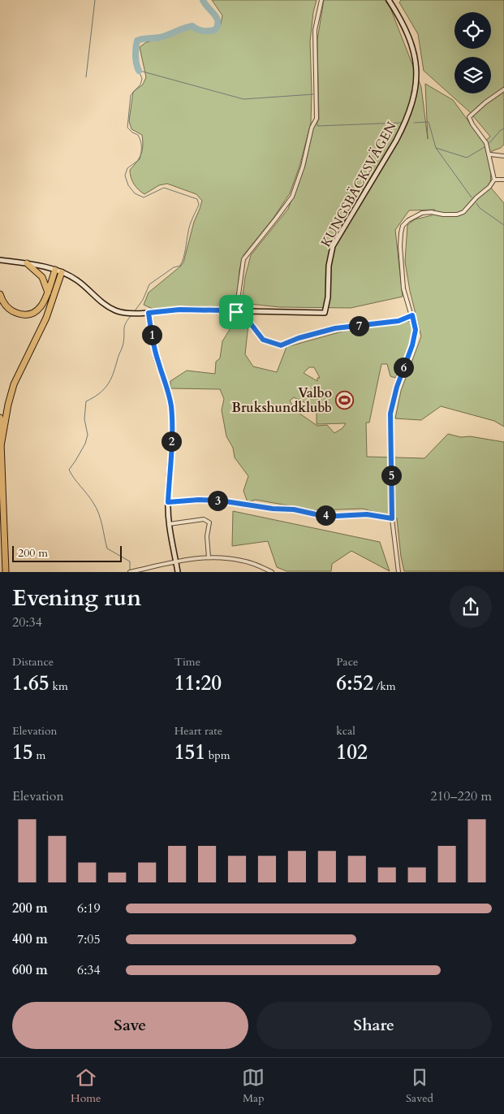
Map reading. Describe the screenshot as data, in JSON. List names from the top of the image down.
{
  "streets": {
    "street": ["KUNGSBÄCKSVÄGEN"]
  },
  "places": {
    "sports": ["Valbo Brukshundklubb"]
  },
  "scale_bar": "200 m",
  "page": {
    "pins": [
      "7",
      "1",
      "6",
      "2",
      "5",
      "3",
      "4"
    ],
    "scale": "200 m",
    "heading": ["Evening run", "20:34"],
    "stats": [
      ["Distance", "1.65 km"],
      ["Time", "11:20"],
      ["Pace", "6:52 /km"],
      ["Elevation", "15 m"],
      ["Heart rate", "151 bpm"],
      ["kcal", "102"]
    ],
    "chart": ["Elevation", "210–220 m"],
    "list": [
      {
        "name": "200 m",
        "note": "6:19"
      },
      {
        "name": "400 m",
        "note": "7:05"
      },
      {
        "name": "600 m",
        "note": "6:34"
      }
    ],
    "buttons": ["Save", "Share"],
    "tabs": ["Home", "Map", "Saved"]
  }
}
